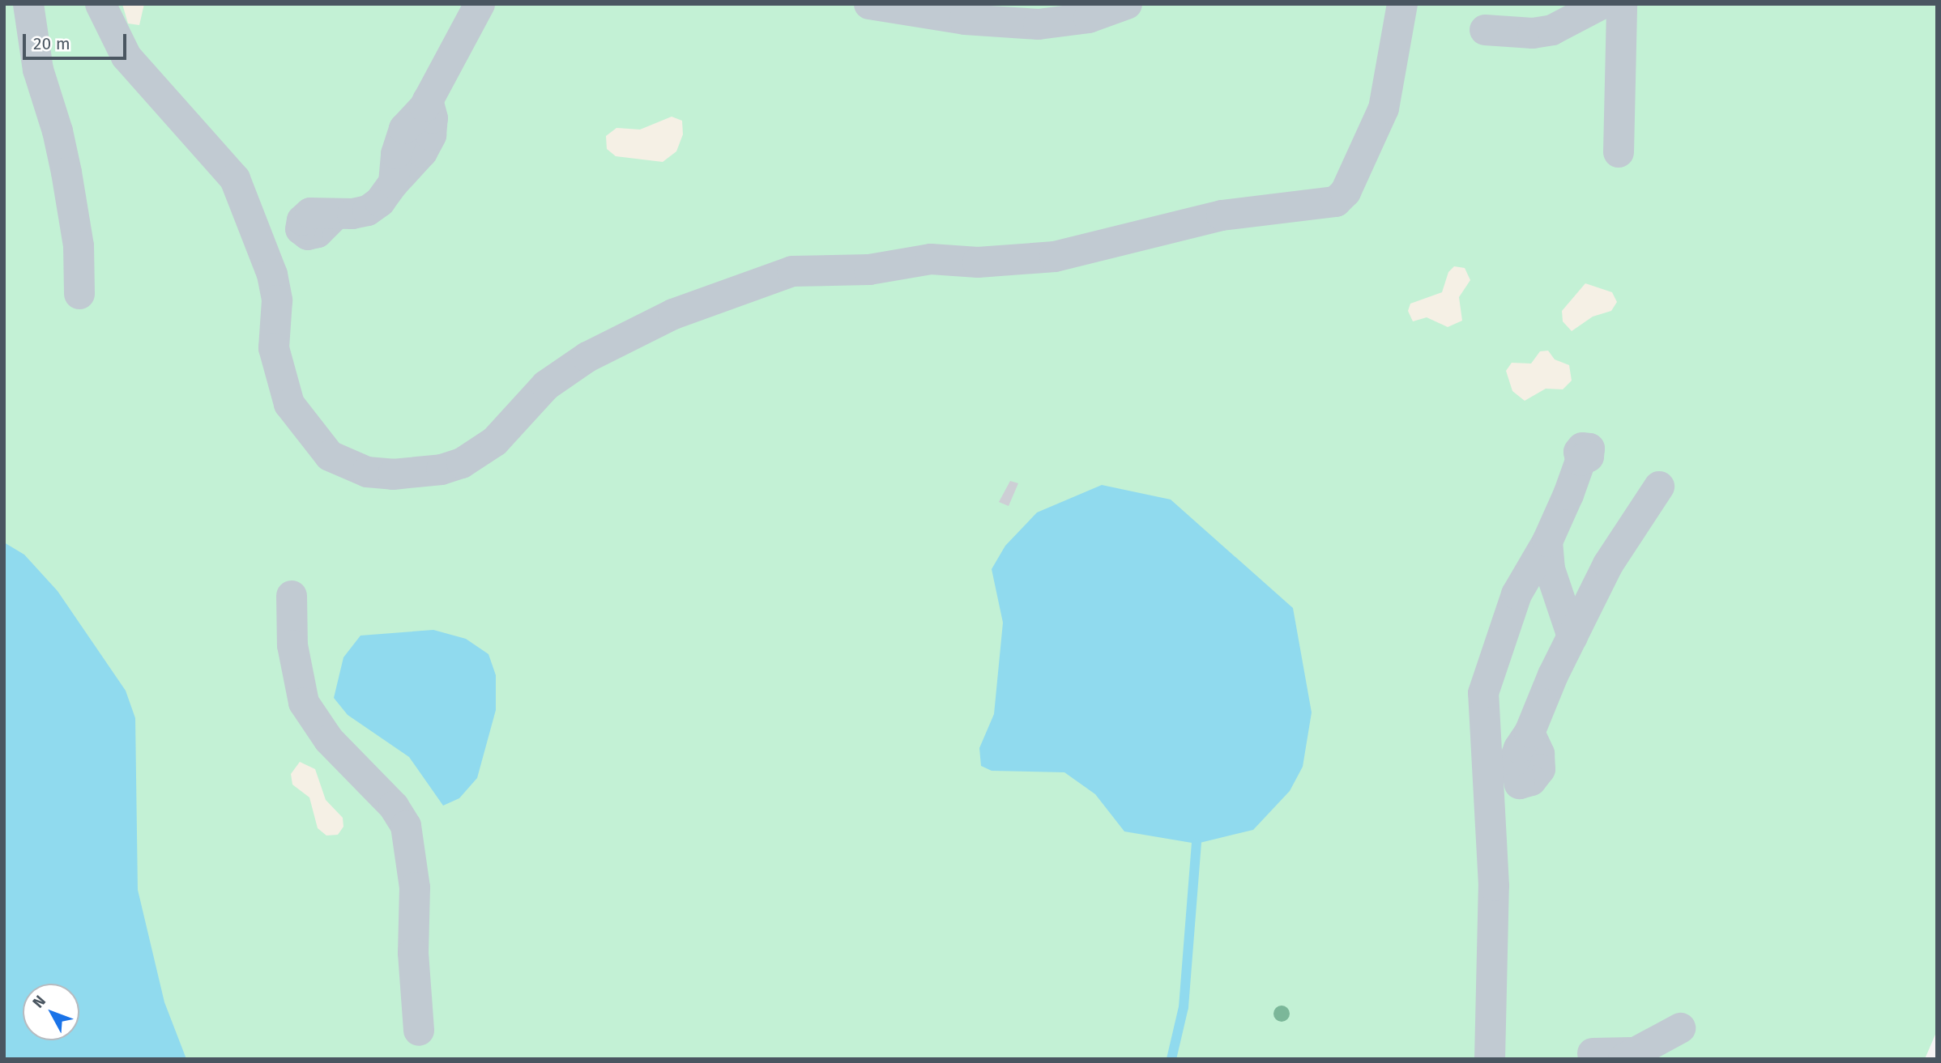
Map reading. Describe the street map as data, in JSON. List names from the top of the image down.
{
  "scale_bar": "20 m",
  "north": "top left"
}
